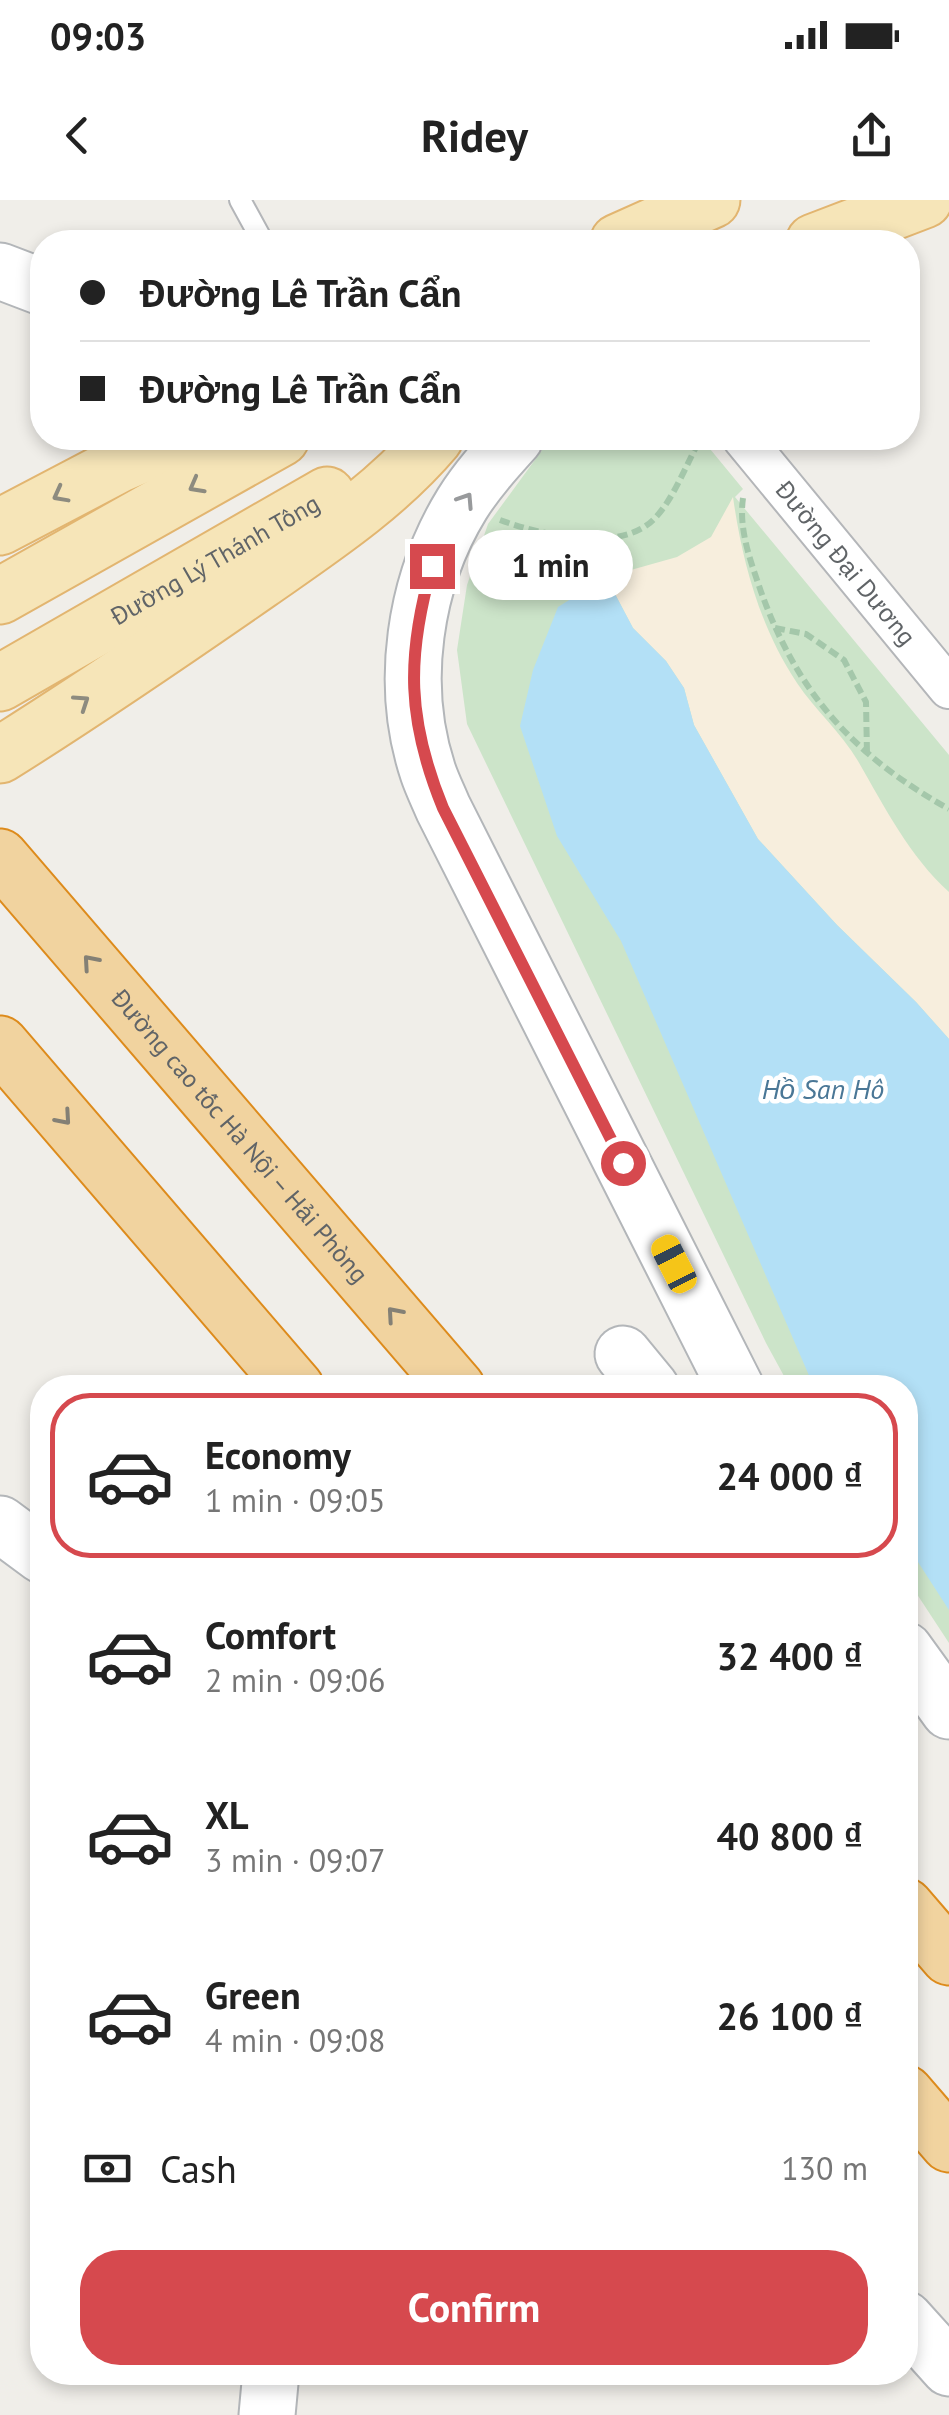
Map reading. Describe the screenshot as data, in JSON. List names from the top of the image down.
{
  "streets": {
    "highway": ["Đường cao tốc Hà Nội – Hải Phòng"],
    "main road": ["Đường Lý Thánh Tông"],
    "street": ["Đường Đại Dương"]
  },
  "water": ["Hồ San Hô"],
  "page": {
    "status": "09:03",
    "header": "Ridey",
    "banner": ["Đường Lê Trần Cẩn", "Đường Lê Trần Cẩn"],
    "bubble": "1 min",
    "list": [
      {
        "name": "Economy",
        "note": "1 min · 09:05",
        "value": "24 000 ₫"
      },
      {
        "name": "Comfort",
        "note": "2 min · 09:06",
        "value": "32 400 ₫"
      },
      {
        "name": "XL",
        "note": "3 min · 09:07",
        "value": "40 800 ₫"
      },
      {
        "name": "Green",
        "note": "4 min · 09:08",
        "value": "26 100 ₫"
      }
    ],
    "pay": ["Cash", "130 m"],
    "buttons": "Confirm"
  }
}
